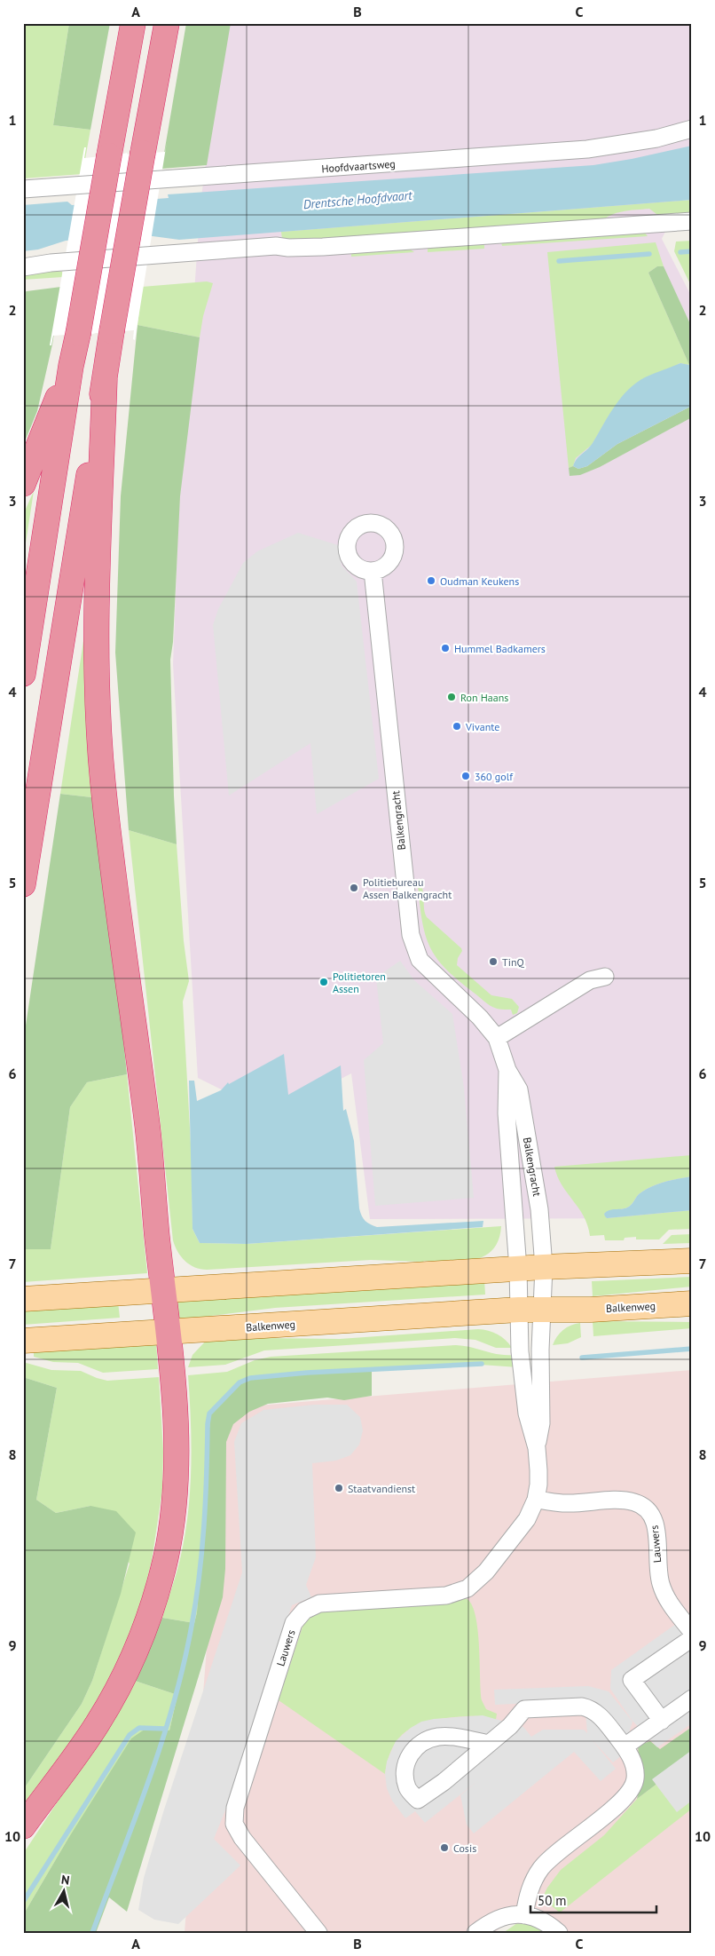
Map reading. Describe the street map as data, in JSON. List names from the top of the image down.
{
  "streets": {
    "main road": ["Balkenweg"],
    "street": ["Hoofdvaartsweg", "Balkengracht", "Lauwers"]
  },
  "crossings": [
    ["Balkenweg", "Lauwers"]
  ],
  "water": ["Drentsche Hoofdvaart"],
  "places": [
    "Oudman Keukens",
    "Hummel Badkamers",
    "Ron Haans",
    "Vivante",
    "360 golf",
    "Politiebureau Assen Balkengracht",
    "TinQ",
    "Politietoren Assen",
    "Staatvandienst",
    "Cosis"
  ],
  "scale_bar": "50 m",
  "north": "top",
  "grid": {
    "columns": ["A", "B", "C"],
    "rows": [
      "1",
      "2",
      "3",
      "4",
      "5",
      "6",
      "7",
      "8",
      "9",
      "10"
    ]
  }
}
